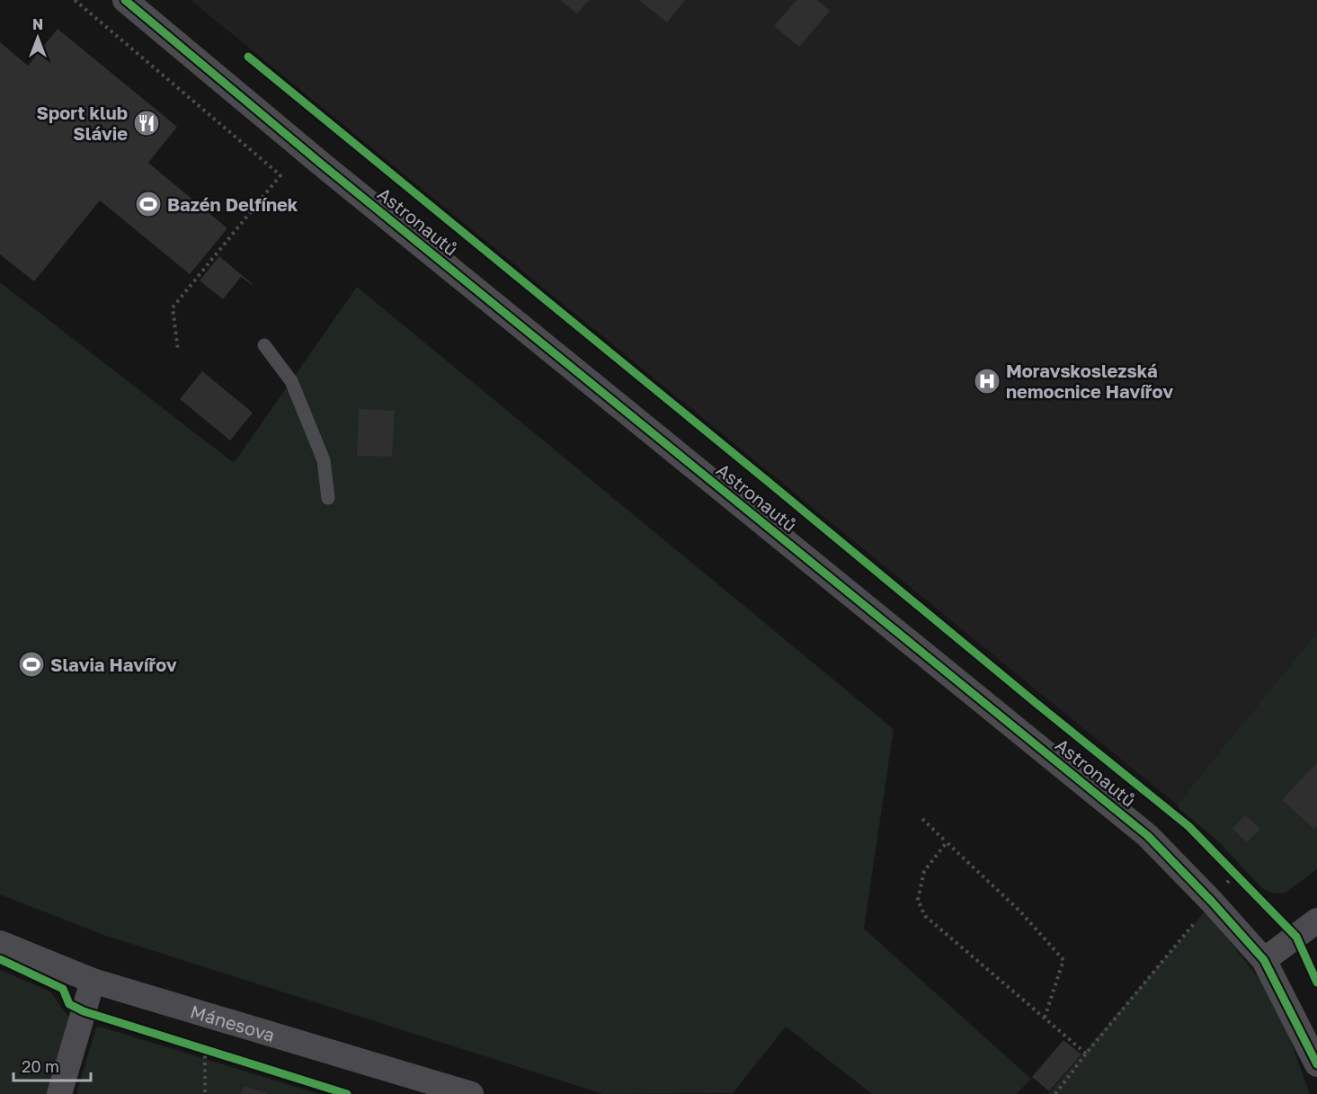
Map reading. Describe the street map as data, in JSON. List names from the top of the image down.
{
  "streets": {
    "street": ["Astronautů", "Mánesova"]
  },
  "places": {
    "restaurant": ["Sport klub Slávie"],
    "sports": ["Bazén Delfínek", "Slavia Havířov"],
    "hospital": ["Moravskoslezská nemocnice Havířov"]
  },
  "scale_bar": "20 m",
  "north": "top"
}
